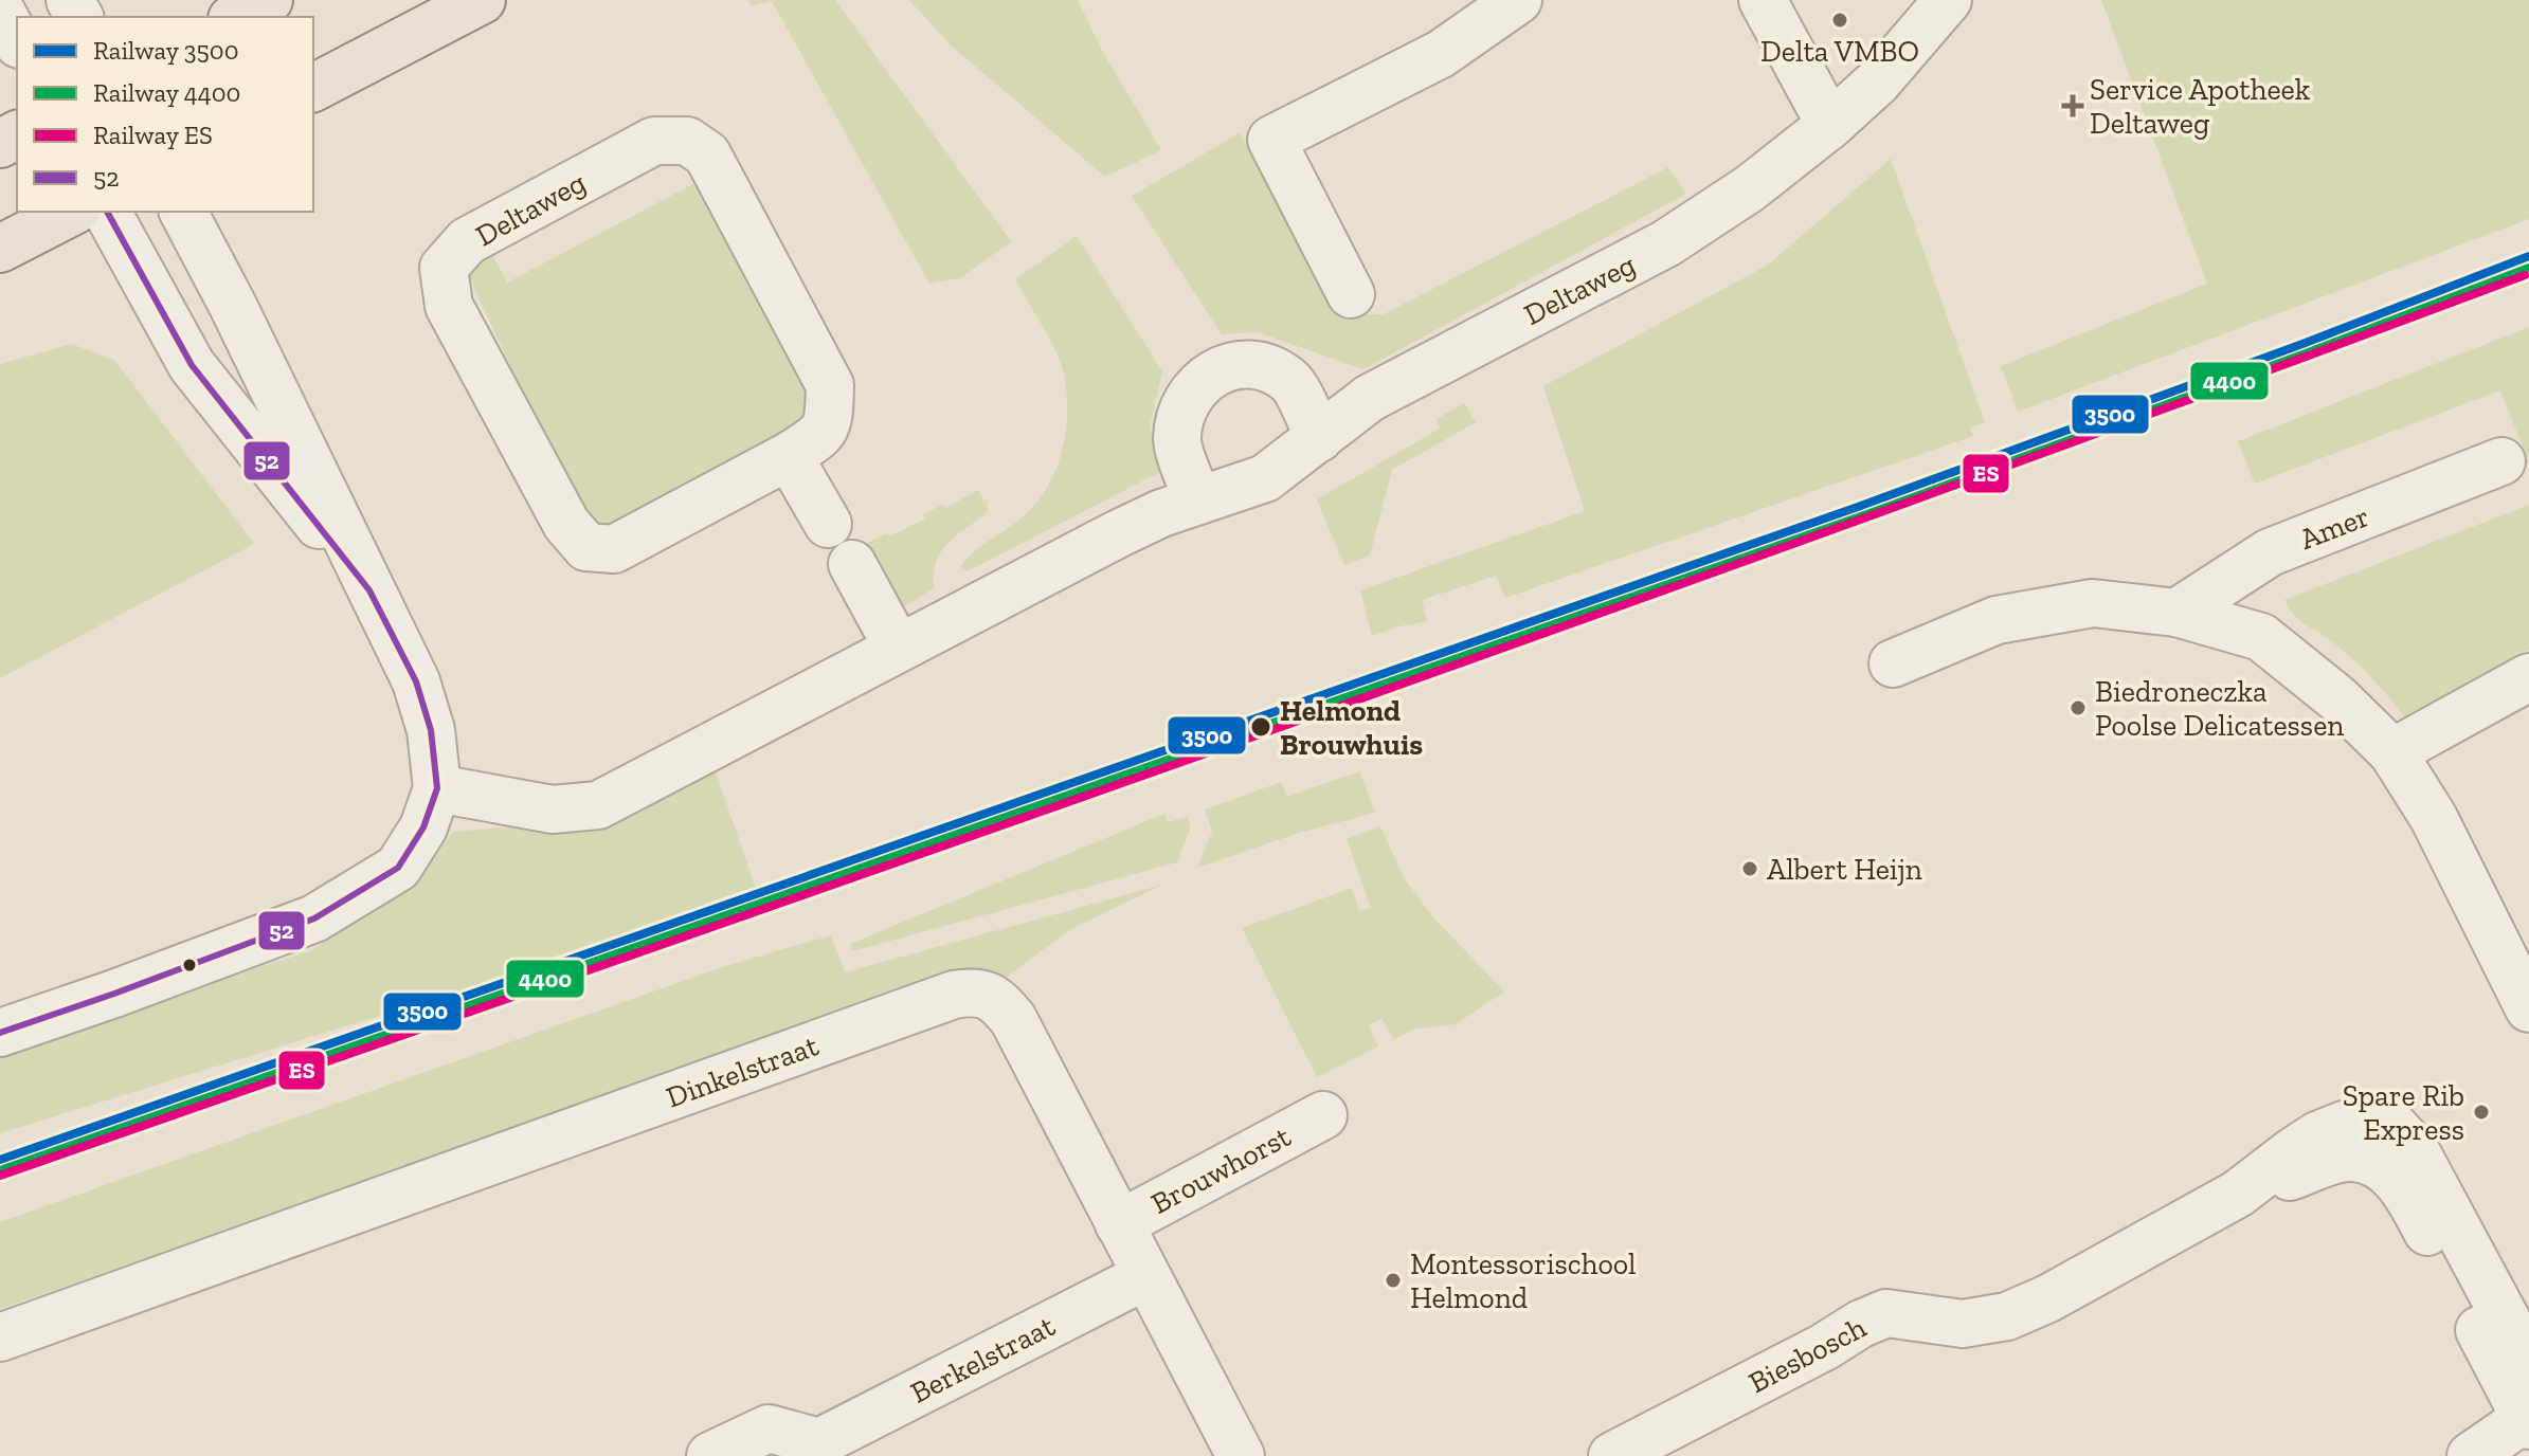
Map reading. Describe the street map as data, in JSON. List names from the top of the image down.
{
  "streets": {
    "street": [
      "Deltaweg",
      "Amer",
      "Dinkelstraat",
      "Brouwhorst",
      "Biesbosch",
      "Berkelstraat"
    ]
  },
  "crossings": [
    ["Dinkelstraat", "Brouwhorst"],
    ["Dinkelstraat", "Berkelstraat"]
  ],
  "places": {
    "other": [
      "Delta VMBO",
      "Biedroneczka Poolse Delicatessen",
      "Helmond Brouwhuis",
      "Albert Heijn",
      "Spare Rib Express",
      "Montessorischool Helmond"
    ],
    "health": ["Service Apotheek Deltaweg"]
  },
  "lines": [
    "transit line 52",
    "rail line 3500",
    "rail line 4400",
    "rail line ES"
  ],
  "legend": [
    "Railway 3500",
    "Railway 4400",
    "Railway ES",
    "52"
  ]
}
